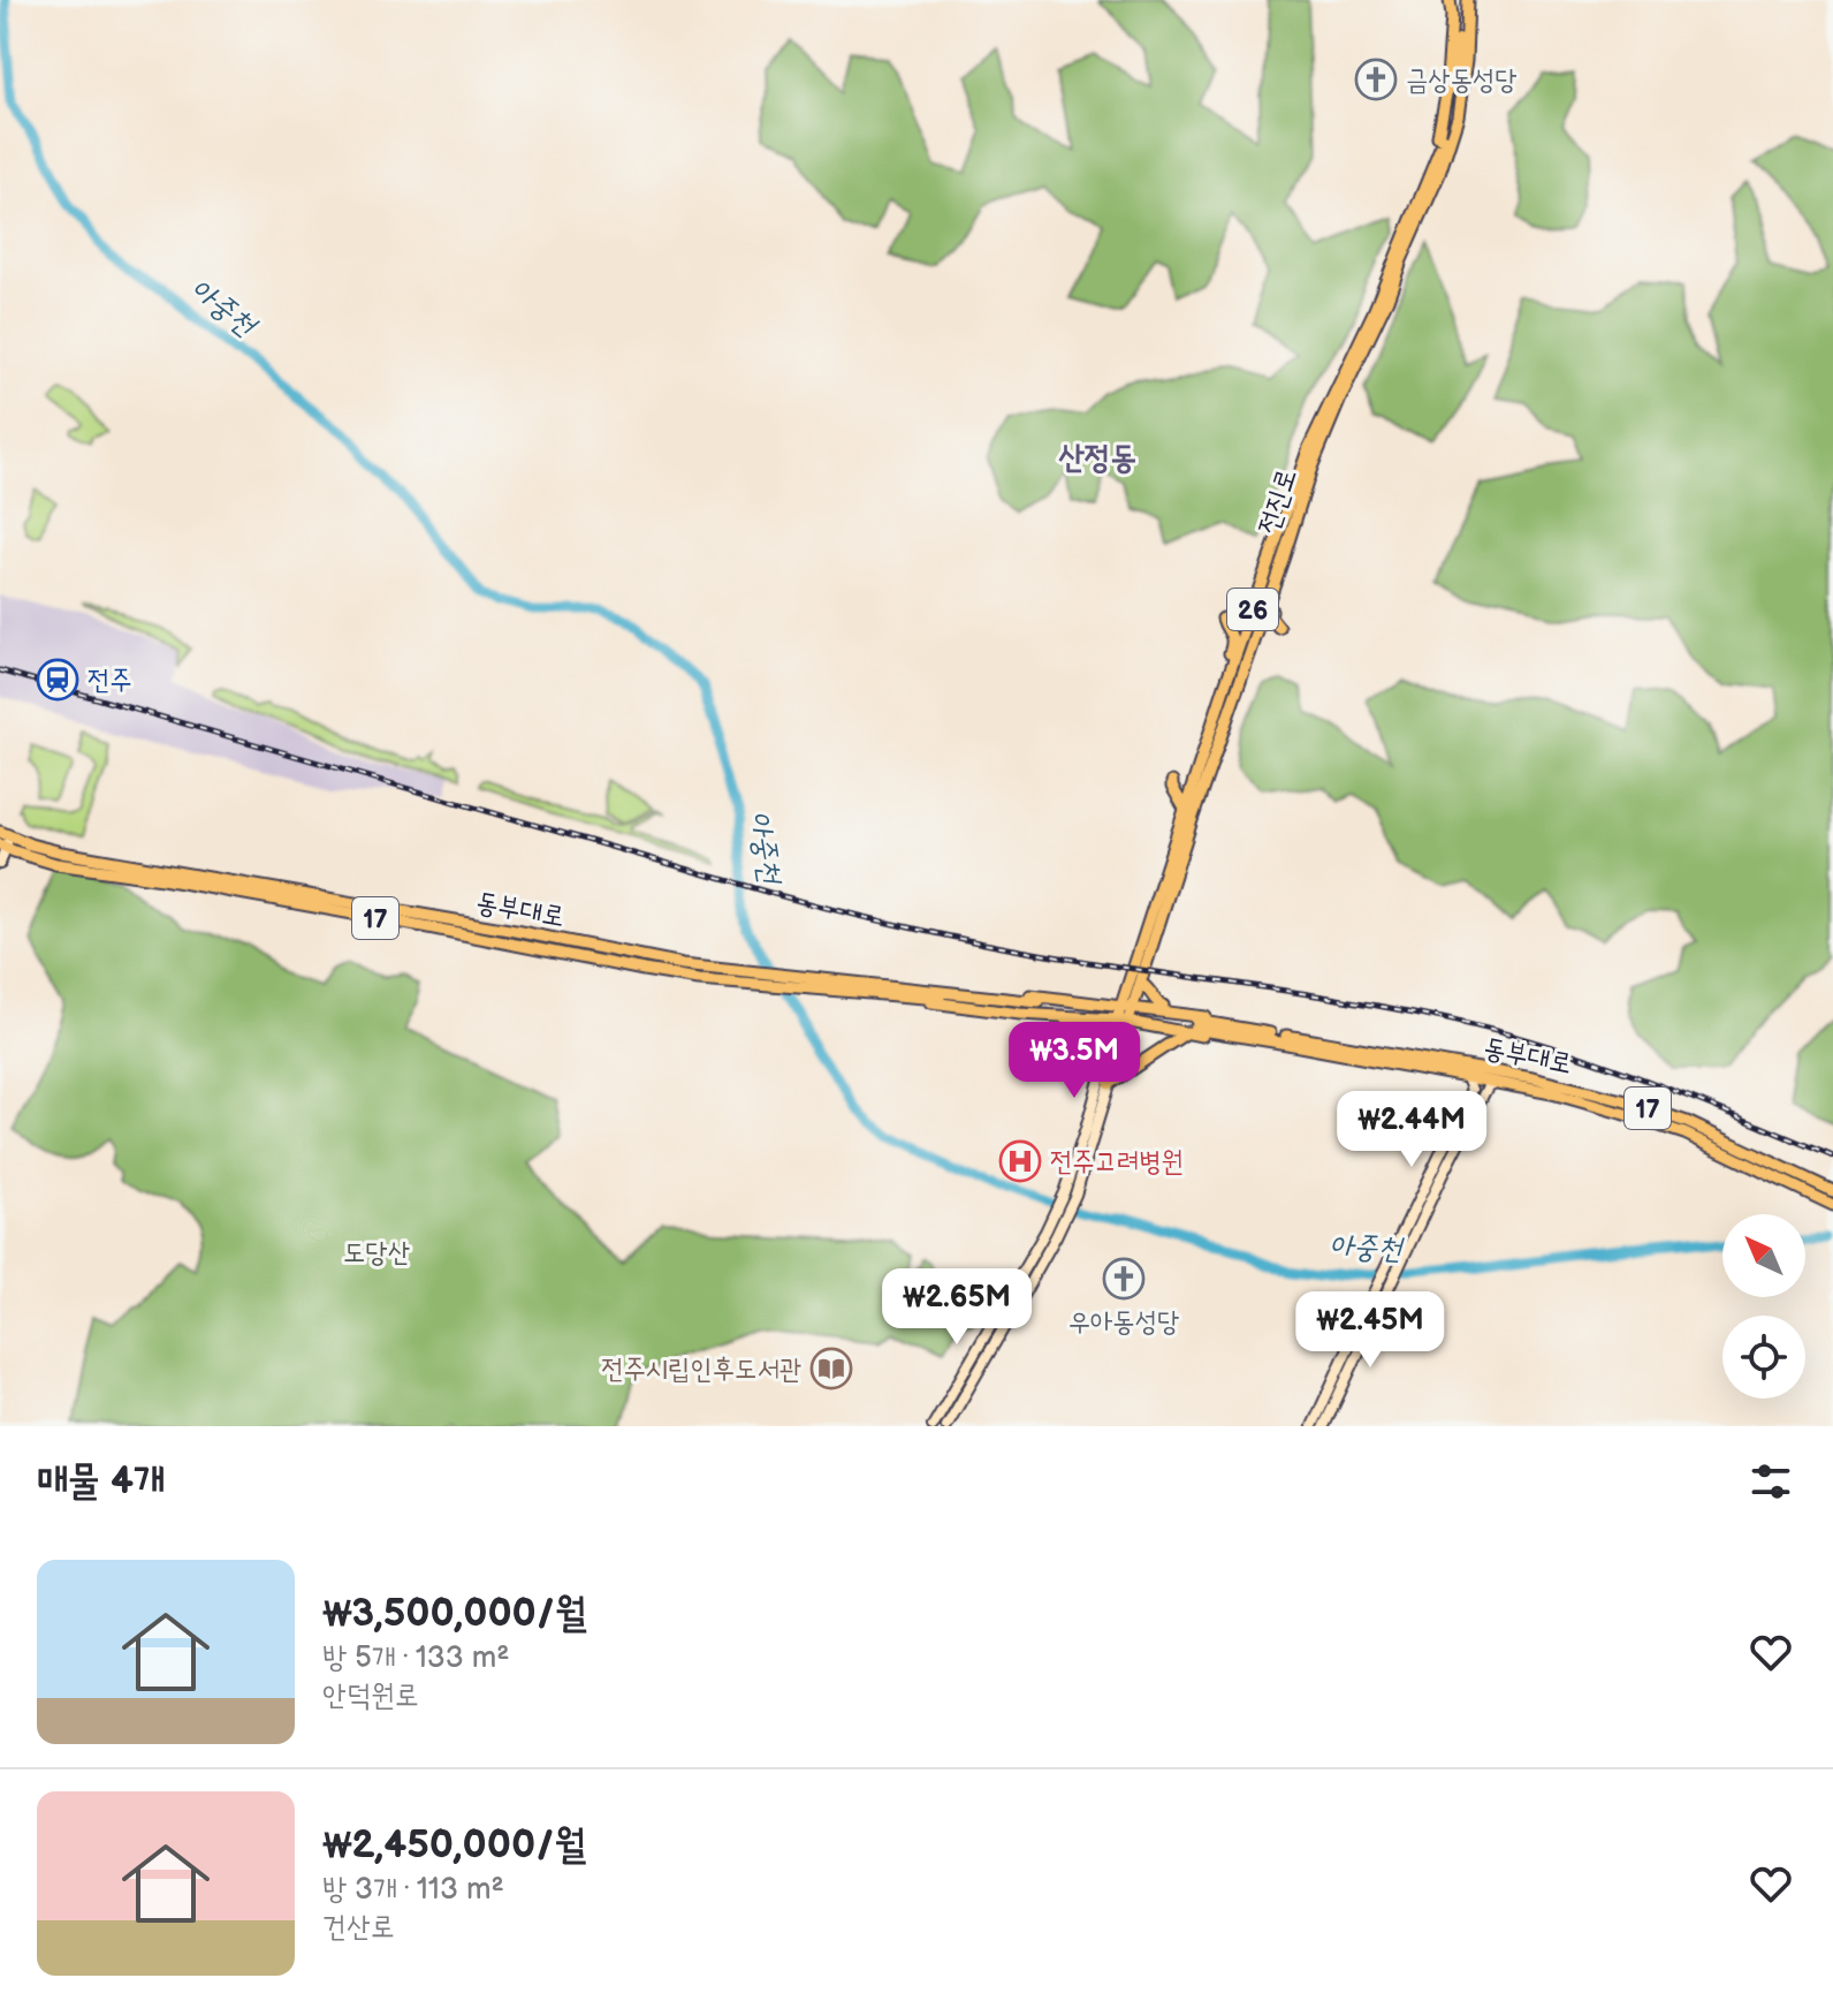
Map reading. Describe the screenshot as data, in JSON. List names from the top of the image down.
{
  "streets": {
    "main road": [
      "전진로",
      "26",
      "동부대로",
      "17"
    ]
  },
  "crossings": [
    ["전진로", "26"],
    ["전진로", "동부대로"]
  ],
  "districts": ["산정동"],
  "water": ["아중천"],
  "parks": ["도당산"],
  "places": {
    "church": ["금상동성당", "우아동성당"],
    "station": ["전주"],
    "hospital": ["전주고려병원"],
    "library": ["전주시립인후도서관"]
  },
  "north": "top left",
  "page": {
    "price": [
      "₩3.5M",
      "₩2.44M",
      "₩2.65M",
      "₩2.45M"
    ],
    "heading": "매물 4개",
    "list": [
      {
        "name": "₩3,500,000/월",
        "note": "방 5개 · 133 m² · 안덕원로"
      },
      {
        "name": "₩2,450,000/월",
        "note": "방 3개 · 113 m² · 건산로"
      }
    ]
  }
}
